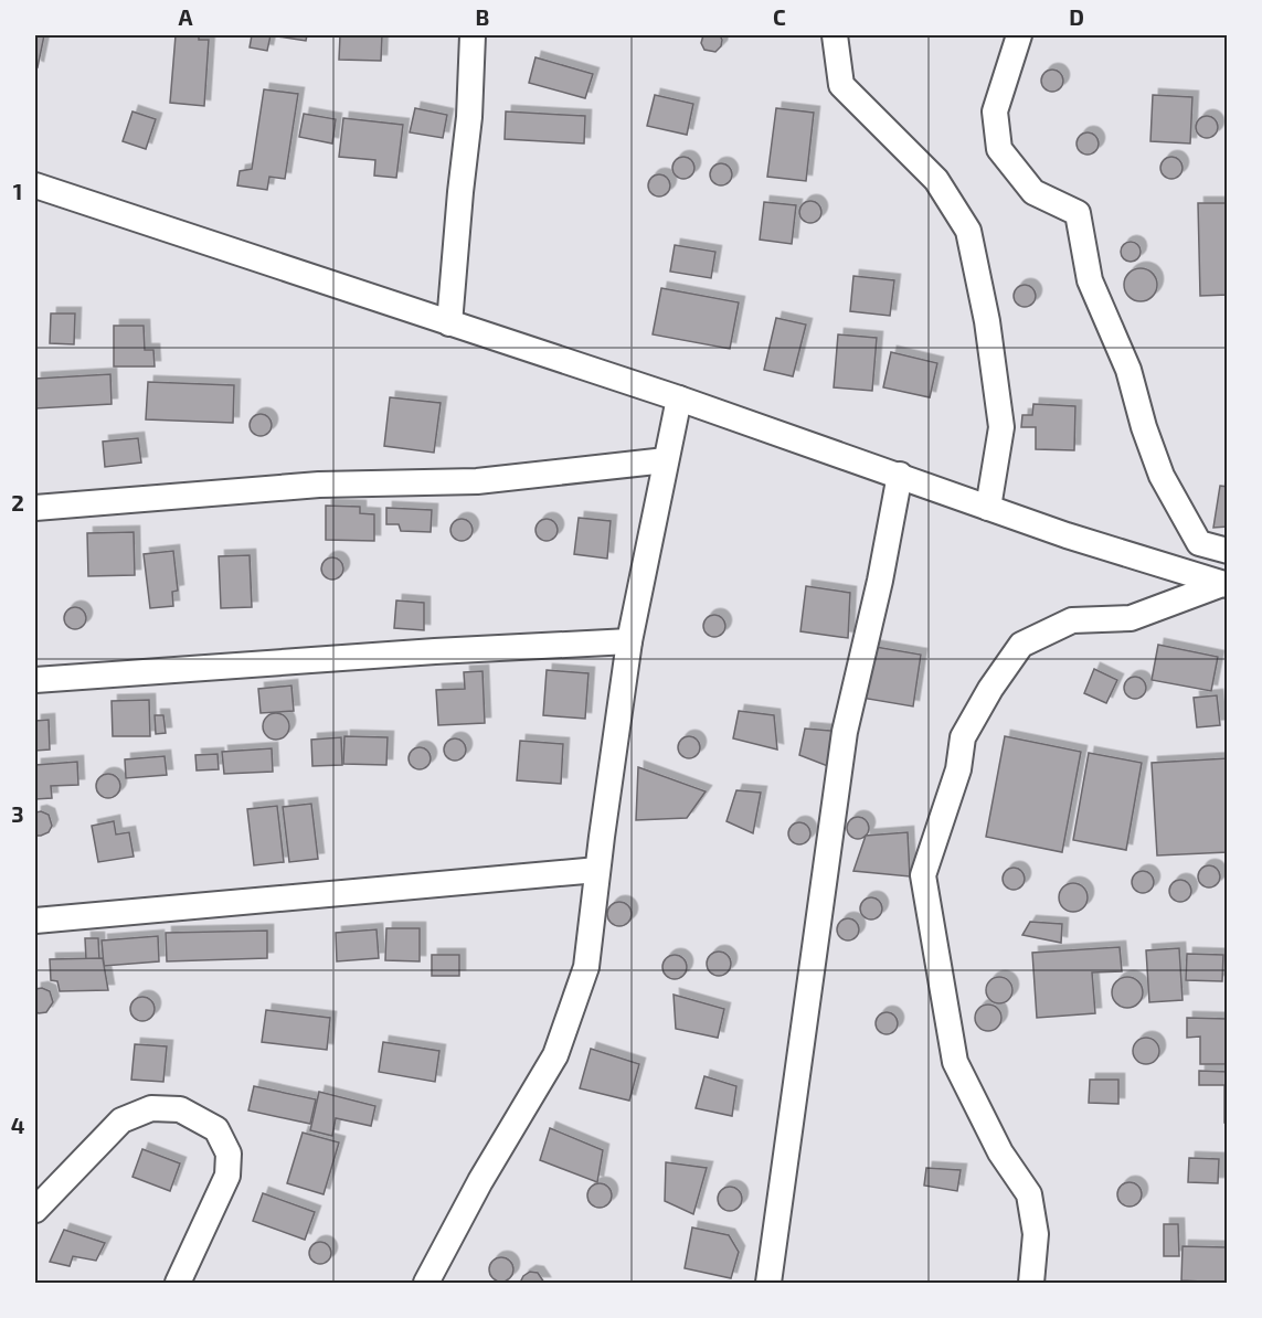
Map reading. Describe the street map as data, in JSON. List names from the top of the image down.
{
  "grid": {
    "columns": [
      "A",
      "B",
      "C",
      "D"
    ],
    "rows": [
      "1",
      "2",
      "3",
      "4"
    ]
  }
}
